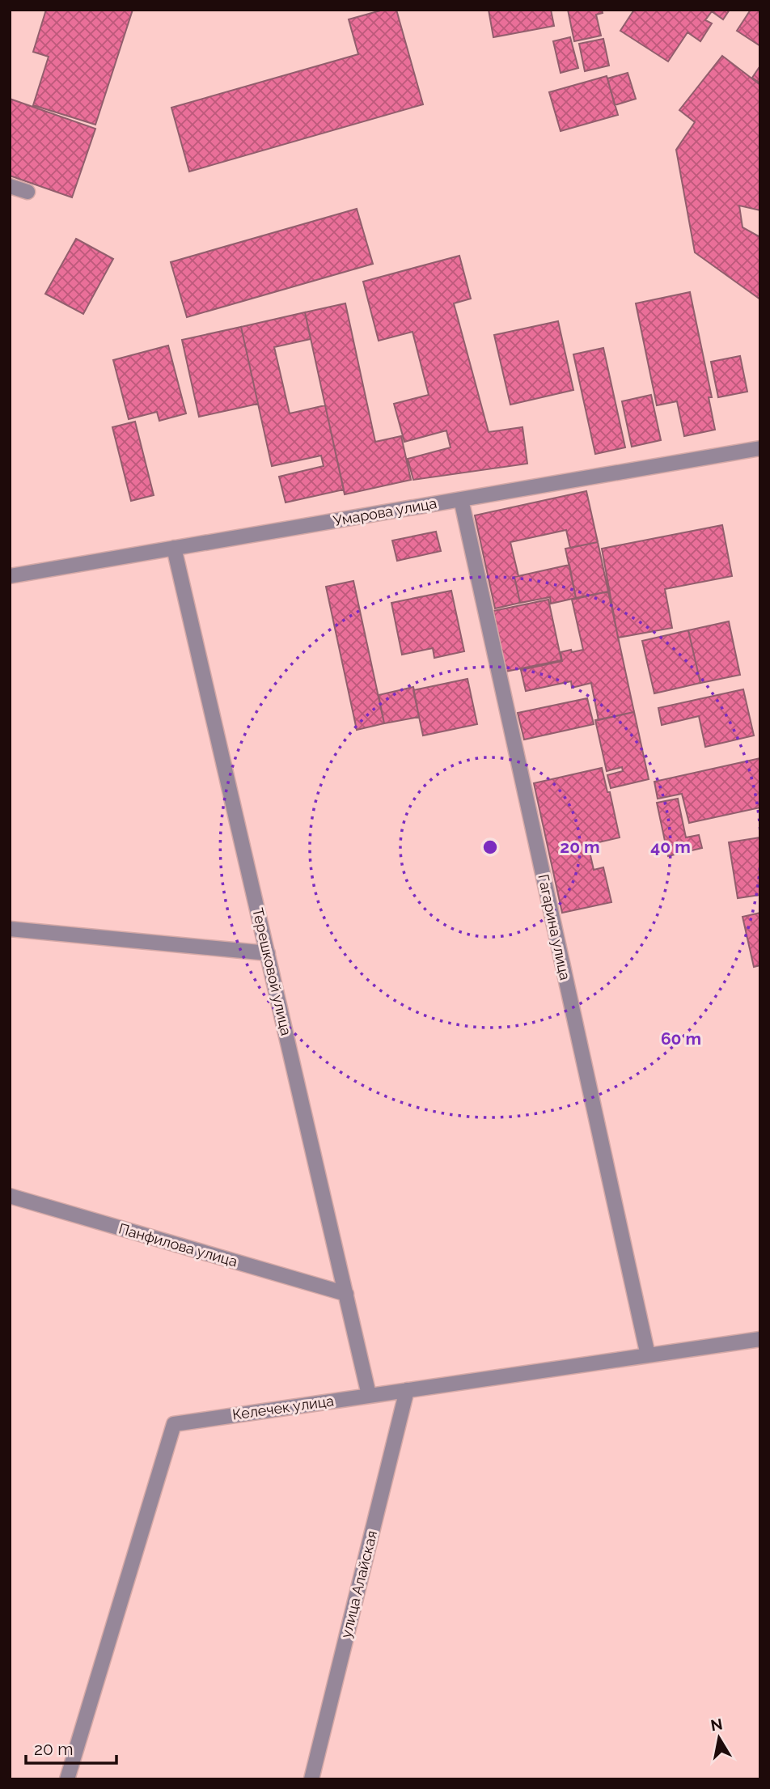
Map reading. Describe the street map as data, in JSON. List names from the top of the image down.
{
  "streets": {
    "street": [
      "Умарова улица",
      "Гагарина улица",
      "Терешковой улица",
      "Панфилова улица",
      "Келечек улица",
      "улица Алайская"
    ]
  },
  "crossings": [
    ["Умарова улица", "Гагарина улица"],
    ["Умарова улица", "Терешковой улица"],
    ["Гагарина улица", "Келечек улица"],
    ["Терешковой улица", "Панфилова улица"],
    ["Терешковой улица", "Келечек улица"],
    ["Келечек улица", "улица Алайская"]
  ],
  "scale_bar": "20 m",
  "north": "top",
  "rings": ["20 m", "40 m", "60 m"]
}
